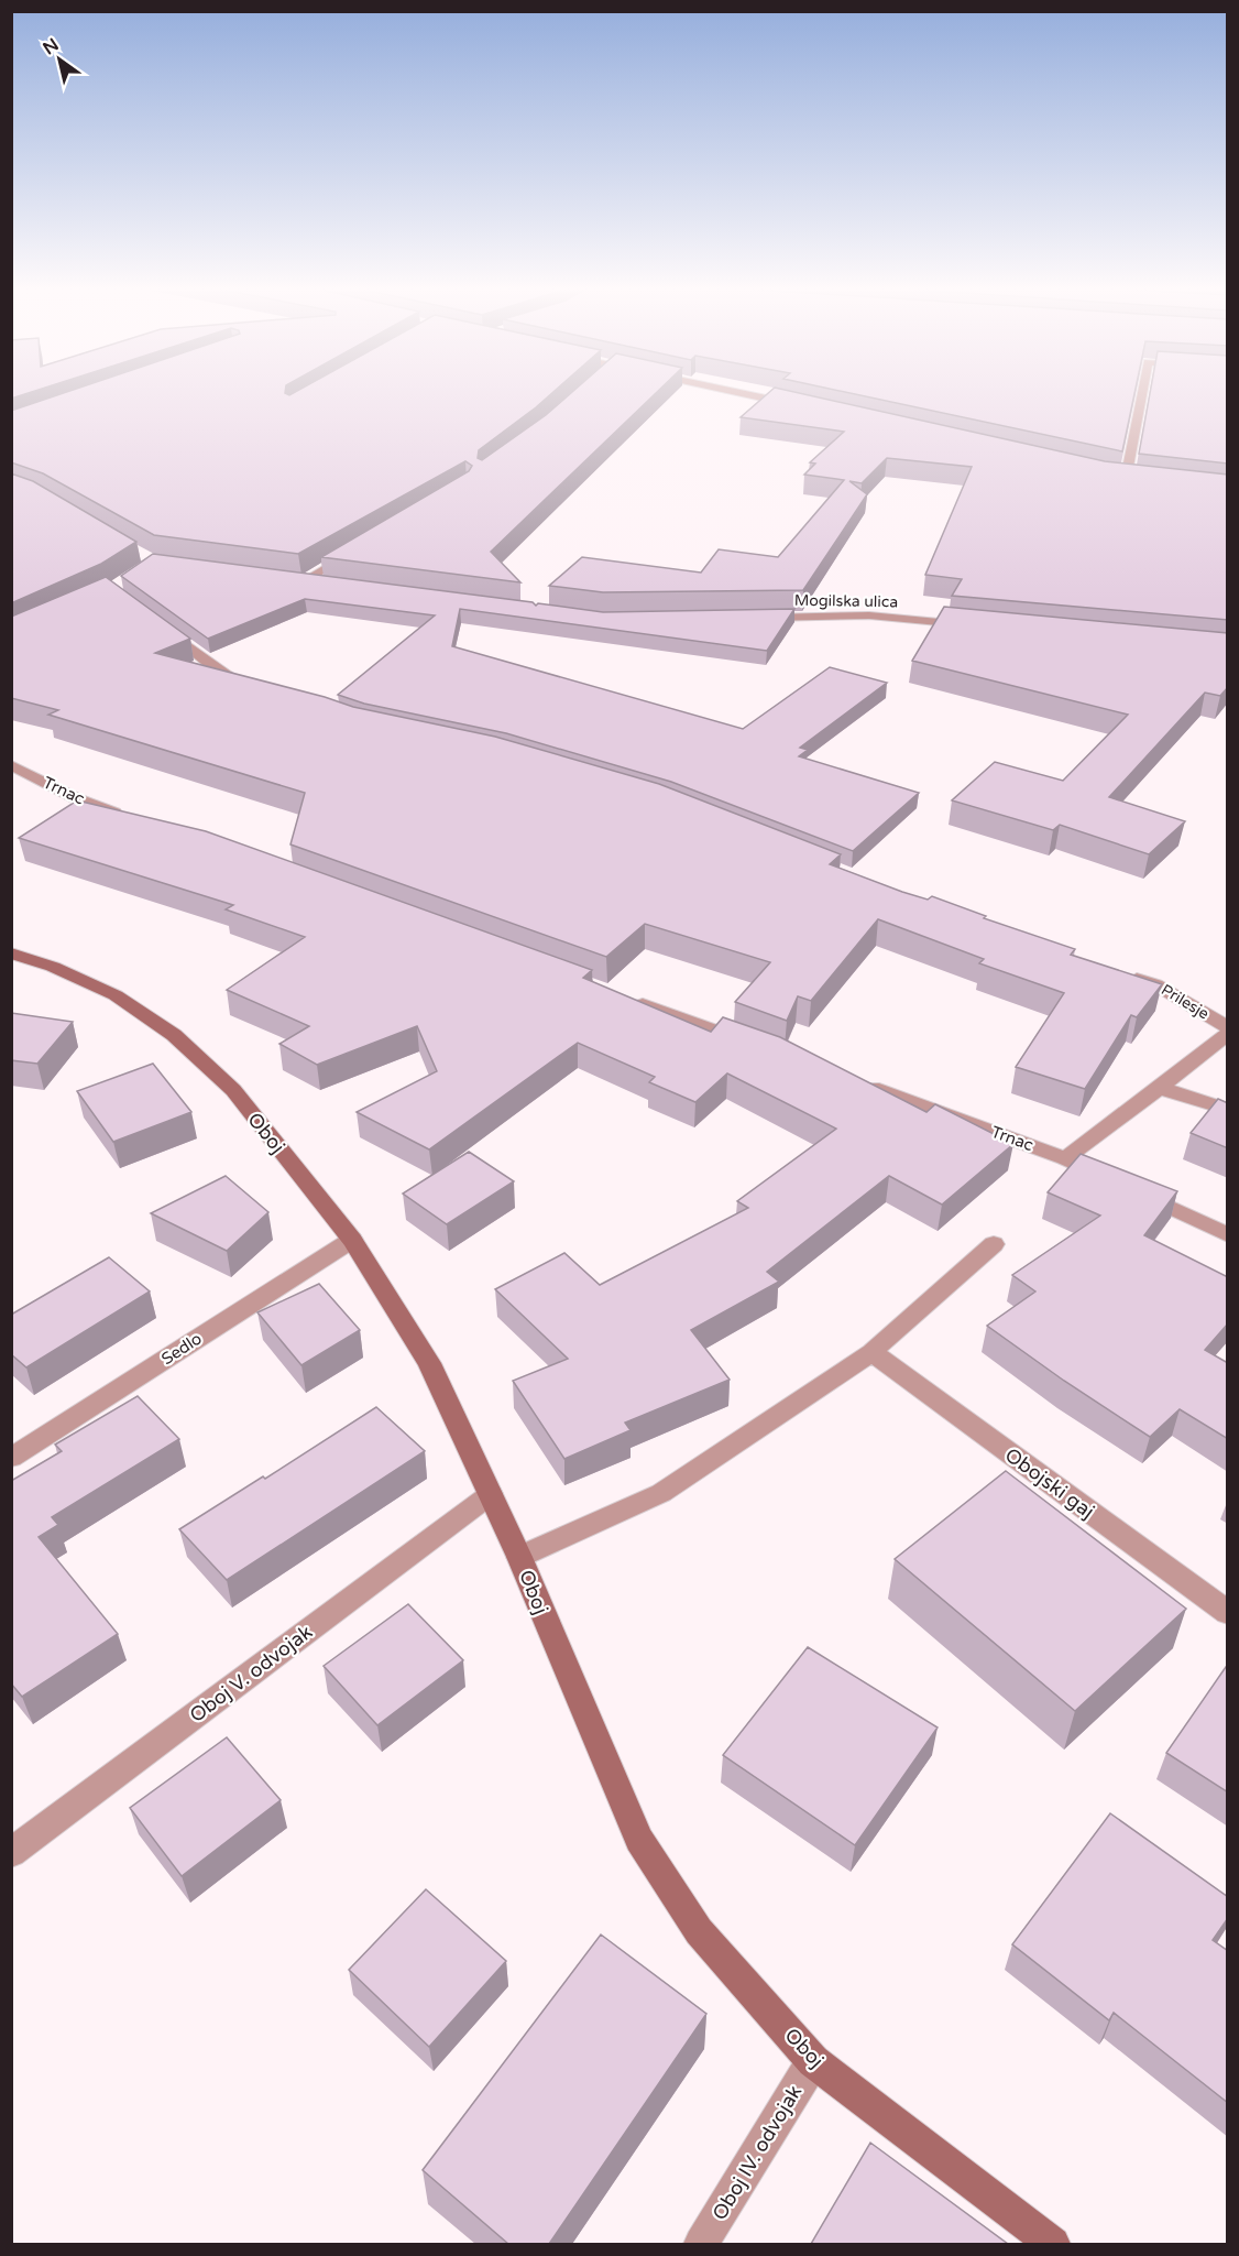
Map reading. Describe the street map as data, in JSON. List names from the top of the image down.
{
  "streets": {
    "street": [
      "Mogilska ulica",
      "Trnac",
      "Prilesje",
      "Oboj",
      "Sedlo",
      "Obojski gaj",
      "Oboj V. odvojak",
      "Oboj IV. odvojak"
    ]
  },
  "crossings": [
    ["Oboj", "Sedlo"],
    ["Oboj", "Oboj V. odvojak"],
    ["Oboj", "Oboj IV. odvojak"]
  ],
  "north": "top left"
}
